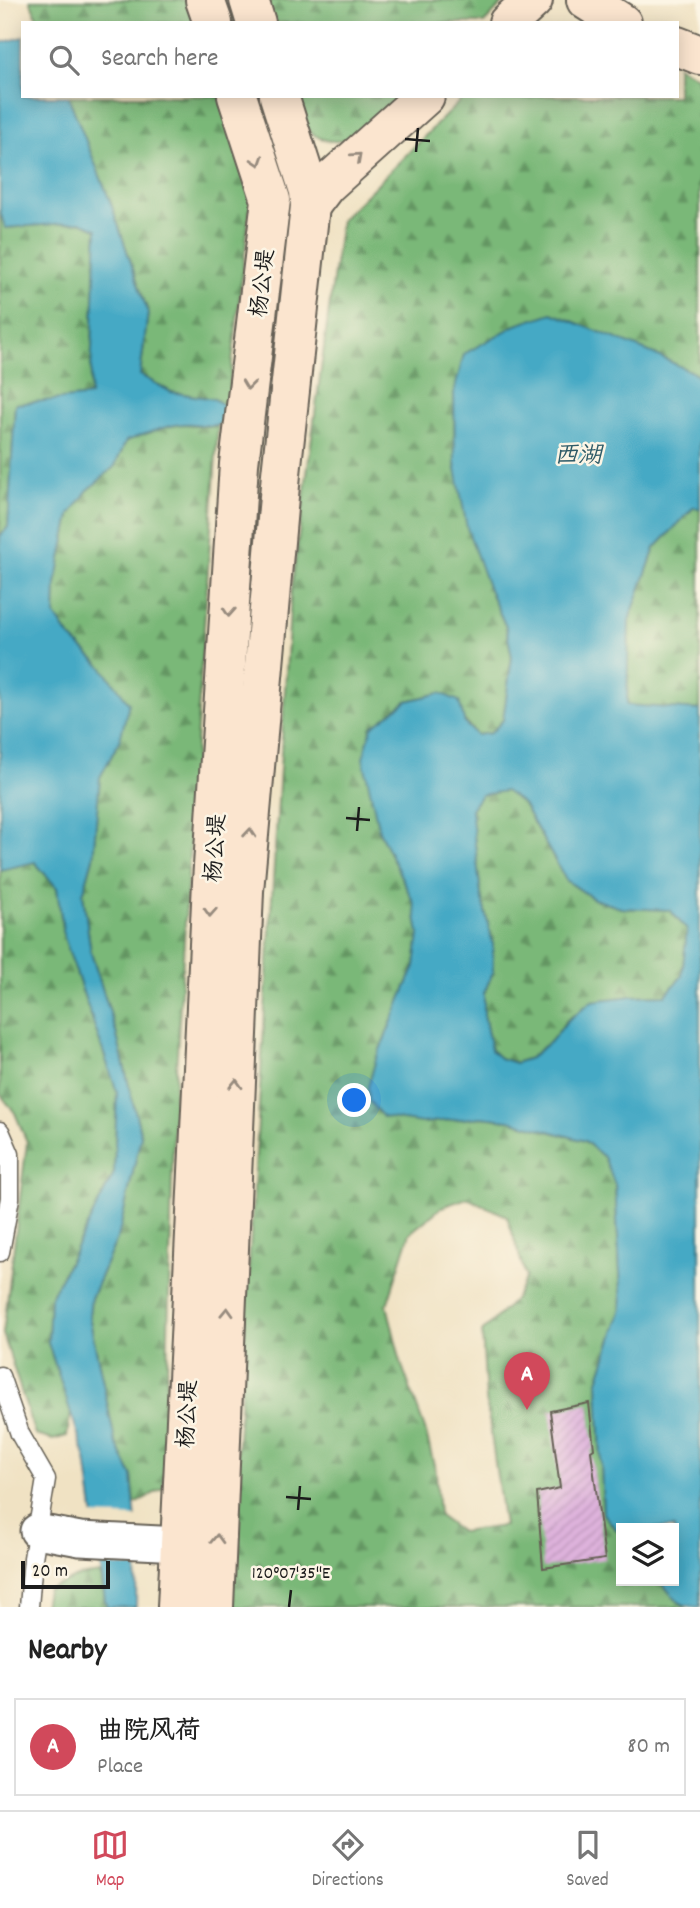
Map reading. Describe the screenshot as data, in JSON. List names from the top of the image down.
{
  "streets": {
    "main road": ["杨公堤"]
  },
  "water": ["西湖"],
  "scale_bar": "20 m",
  "page": {
    "search": "Search here",
    "pins": "A",
    "scale": "20 m",
    "heading": "Nearby",
    "list": [
      {
        "mark": "A",
        "name": "曲院风荷",
        "note": "Place",
        "value": "80 m"
      }
    ],
    "nav": ["Map", "Directions", "Saved"]
  },
  "coordinates": ["120°07'35\"E"]
}
